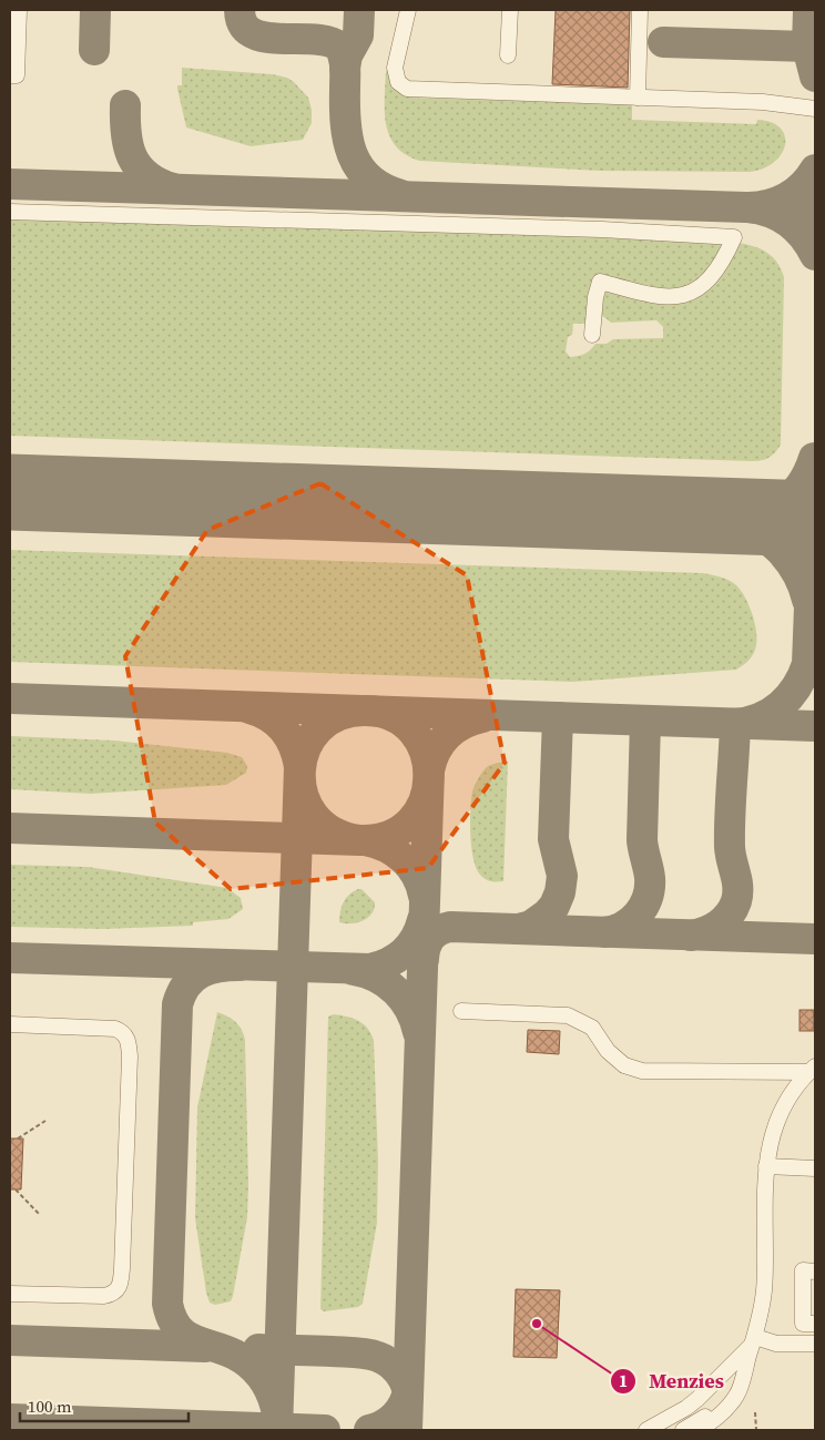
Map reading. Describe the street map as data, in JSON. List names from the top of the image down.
{
  "places": ["Menzies"],
  "scale_bar": "100 m"
}
